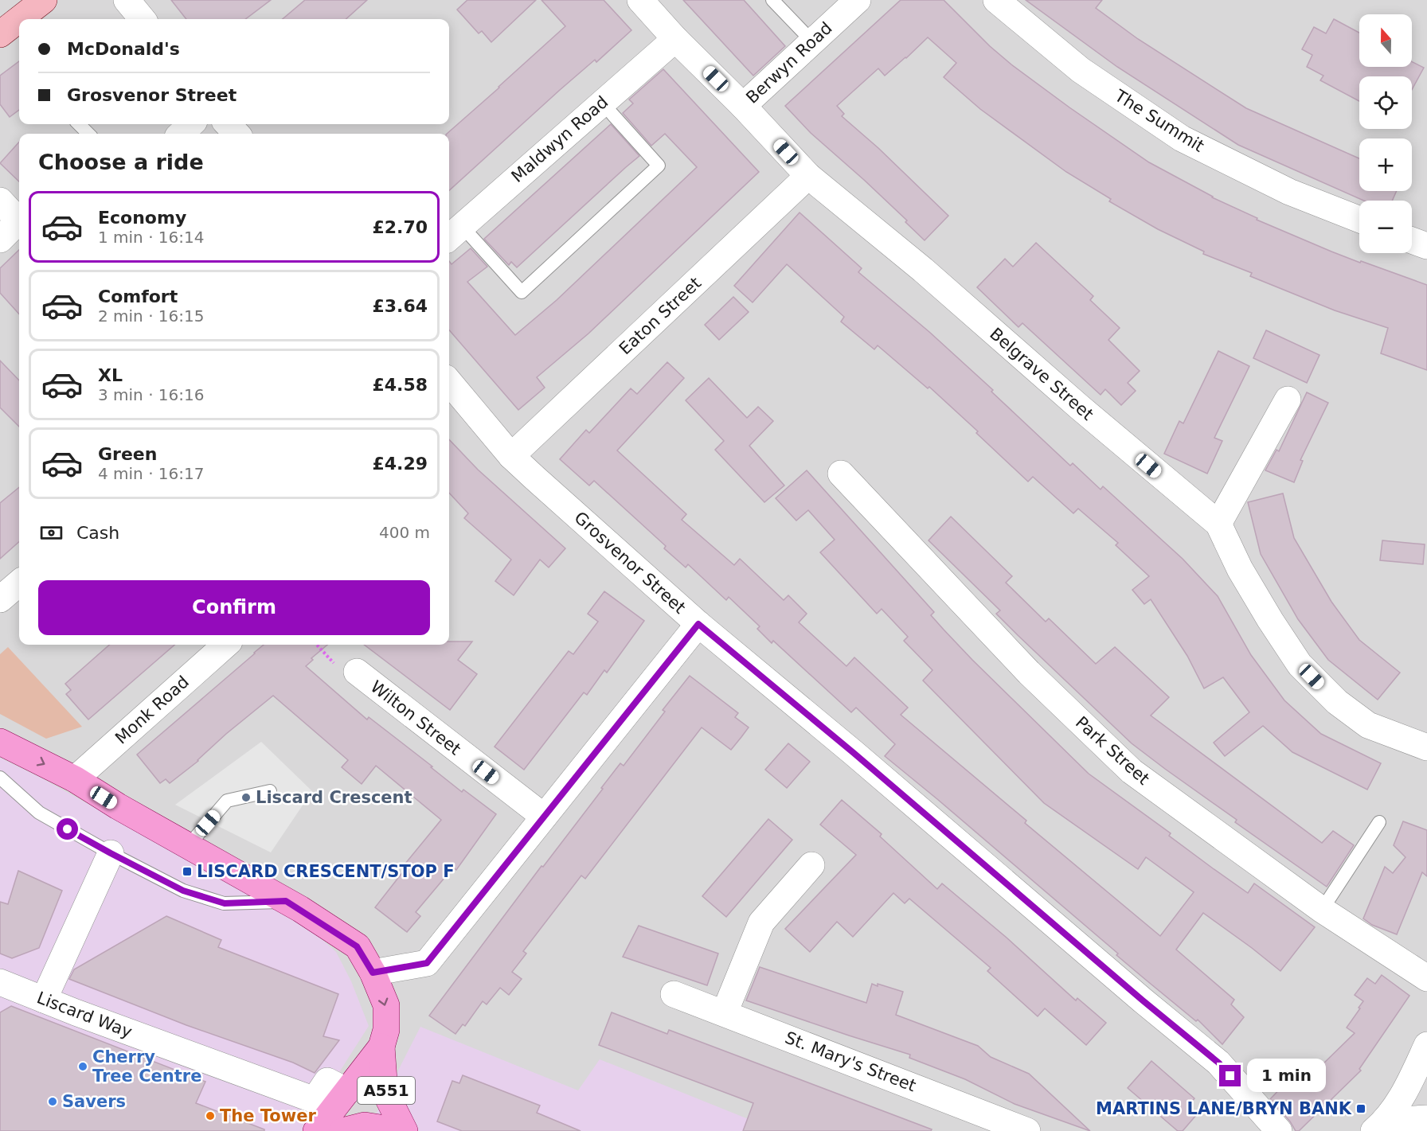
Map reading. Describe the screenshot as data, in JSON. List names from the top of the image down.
{
  "streets": {
    "main road": ["A551"],
    "street": [
      "Berwyn Road",
      "The Summit",
      "Maldwyn Road",
      "Eaton Street",
      "Belgrave Street",
      "Grosvenor Street",
      "Monk Road",
      "Wilton Street",
      "Park Street",
      "Liscard Way",
      "St. Mary's Street"
    ]
  },
  "crossings": [
    ["Berwyn Road", "Belgrave Street"],
    ["Maldwyn Road", "Belgrave Street"],
    ["Eaton Street", "Belgrave Street"],
    ["Eaton Street", "Grosvenor Street"],
    ["Monk Road", "A551"],
    ["Liscard Way", "A551"]
  ],
  "places": {
    "other": [
      "Liscard Crescent",
      "Cherry Tree Centre",
      "Savers",
      "The Tower"
    ],
    "transit": ["LISCARD CRESCENT/STOP F", "MARTINS LANE/BRYN BANK"]
  },
  "north": "top",
  "page": {
    "map_buttons": ["+", "−"],
    "banner": ["McDonald's", "Grosvenor Street"],
    "heading": "Choose a ride",
    "list": [
      {
        "name": "Economy",
        "note": "1 min · 16:14",
        "value": "£2.70"
      },
      {
        "name": "Comfort",
        "note": "2 min · 16:15",
        "value": "£3.64"
      },
      {
        "name": "XL",
        "note": "3 min · 16:16",
        "value": "£4.58"
      },
      {
        "name": "Green",
        "note": "4 min · 16:17",
        "value": "£4.29"
      }
    ],
    "pay": ["Cash", "400 m"],
    "buttons": "Confirm",
    "bubble": "1 min"
  }
}
